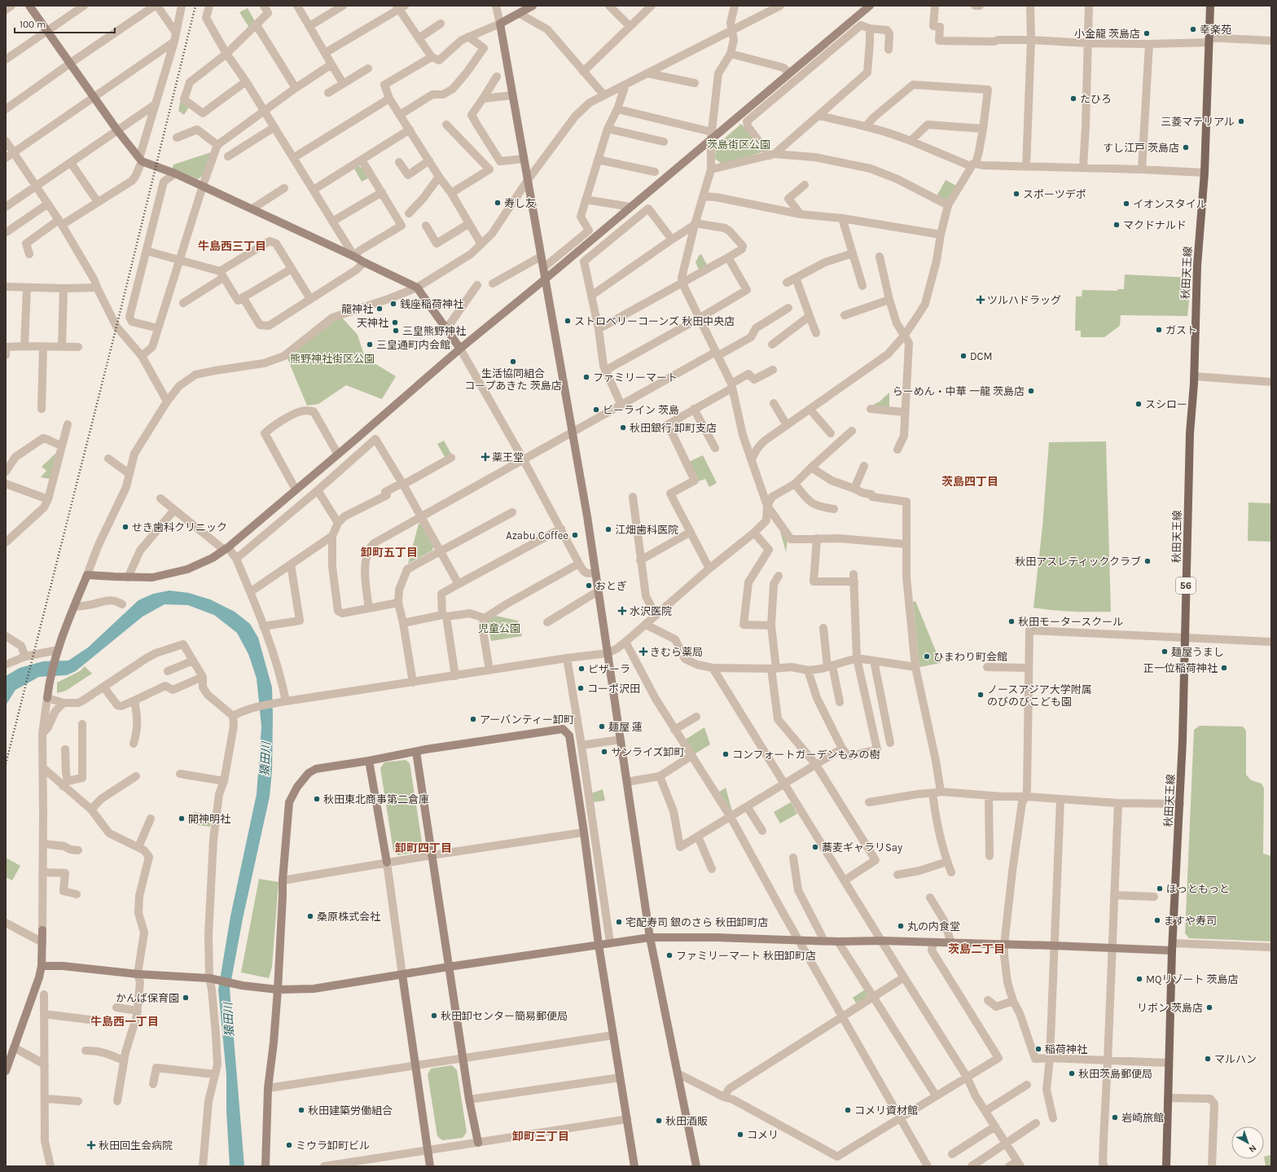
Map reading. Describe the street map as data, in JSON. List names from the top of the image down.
{
  "streets": {
    "main road": ["秋田天王線", "56"]
  },
  "districts": [
    "牛島西三丁目",
    "茨島四丁目",
    "卸町五丁目",
    "卸町四丁目",
    "茨島二丁目",
    "牛島西一丁目",
    "卸町三丁目"
  ],
  "water": ["猿田川"],
  "parks": ["茨島街区公園", "熊野神社街区公園", "児童公園"],
  "places": {
    "other": [
      "幸楽苑",
      "小金龍 茨島店",
      "たひろ",
      "三菱マテリアル",
      "すし江戸 茨島店",
      "スポーツデポ",
      "寿し友",
      "イオンスタイル",
      "マクドナルド",
      "銭座稲荷神社",
      "龍神社",
      "ストロベリーコーンズ 秋田中央店",
      "天神社",
      "ガスト",
      "三皇熊野神社",
      "三皇通町内会館",
      "DCM",
      "生活協同組合 コープあきた 茨島店",
      "ファミリーマート",
      "らーめん・中華 一龍 茨島店",
      "スシロー",
      "ビーライン 茨島",
      "秋田銀行 卸町支店",
      "せき歯科クリニック",
      "江畑歯科医院",
      "Azabu Coffee",
      "秋田アスレティッククラブ",
      "おとぎ",
      "秋田モータースクール",
      "麺屋うまし",
      "ひまわり町会館",
      "正一位稲荷神社",
      "ピザーラ",
      "コーポ沢田",
      "ノースアジア大学附属 のびのびこども園",
      "アーバンティー卸町",
      "麺屋 蓮",
      "サンライズ卸町",
      "コンフォートガーデンもみの樹",
      "秋田東北商事第二倉庫",
      "開神明社",
      "蕎麦ギャラリSay",
      "ほっともっと",
      "桑原株式会社",
      "ますや寿司",
      "宅配寿司 銀のさら 秋田卸町店",
      "丸の内食堂",
      "ファミリーマート 秋田卸町店",
      "MQリゾート 茨島店",
      "かんば保育園",
      "リボン 茨島店",
      "秋田卸センター簡易郵便局",
      "稲荷神社",
      "マルハン",
      "秋田茨島郵便局",
      "秋田建築労働組合",
      "コメリ資材館",
      "岩崎旅館",
      "秋田酒販",
      "コメリ",
      "ミウラ卸町ビル"
    ],
    "health": [
      "ツルハドラッグ",
      "薬王堂",
      "水沢医院",
      "きむら薬局",
      "秋田回生会病院"
    ]
  },
  "scale_bar": "100 m",
  "north": "bottom right"
}
